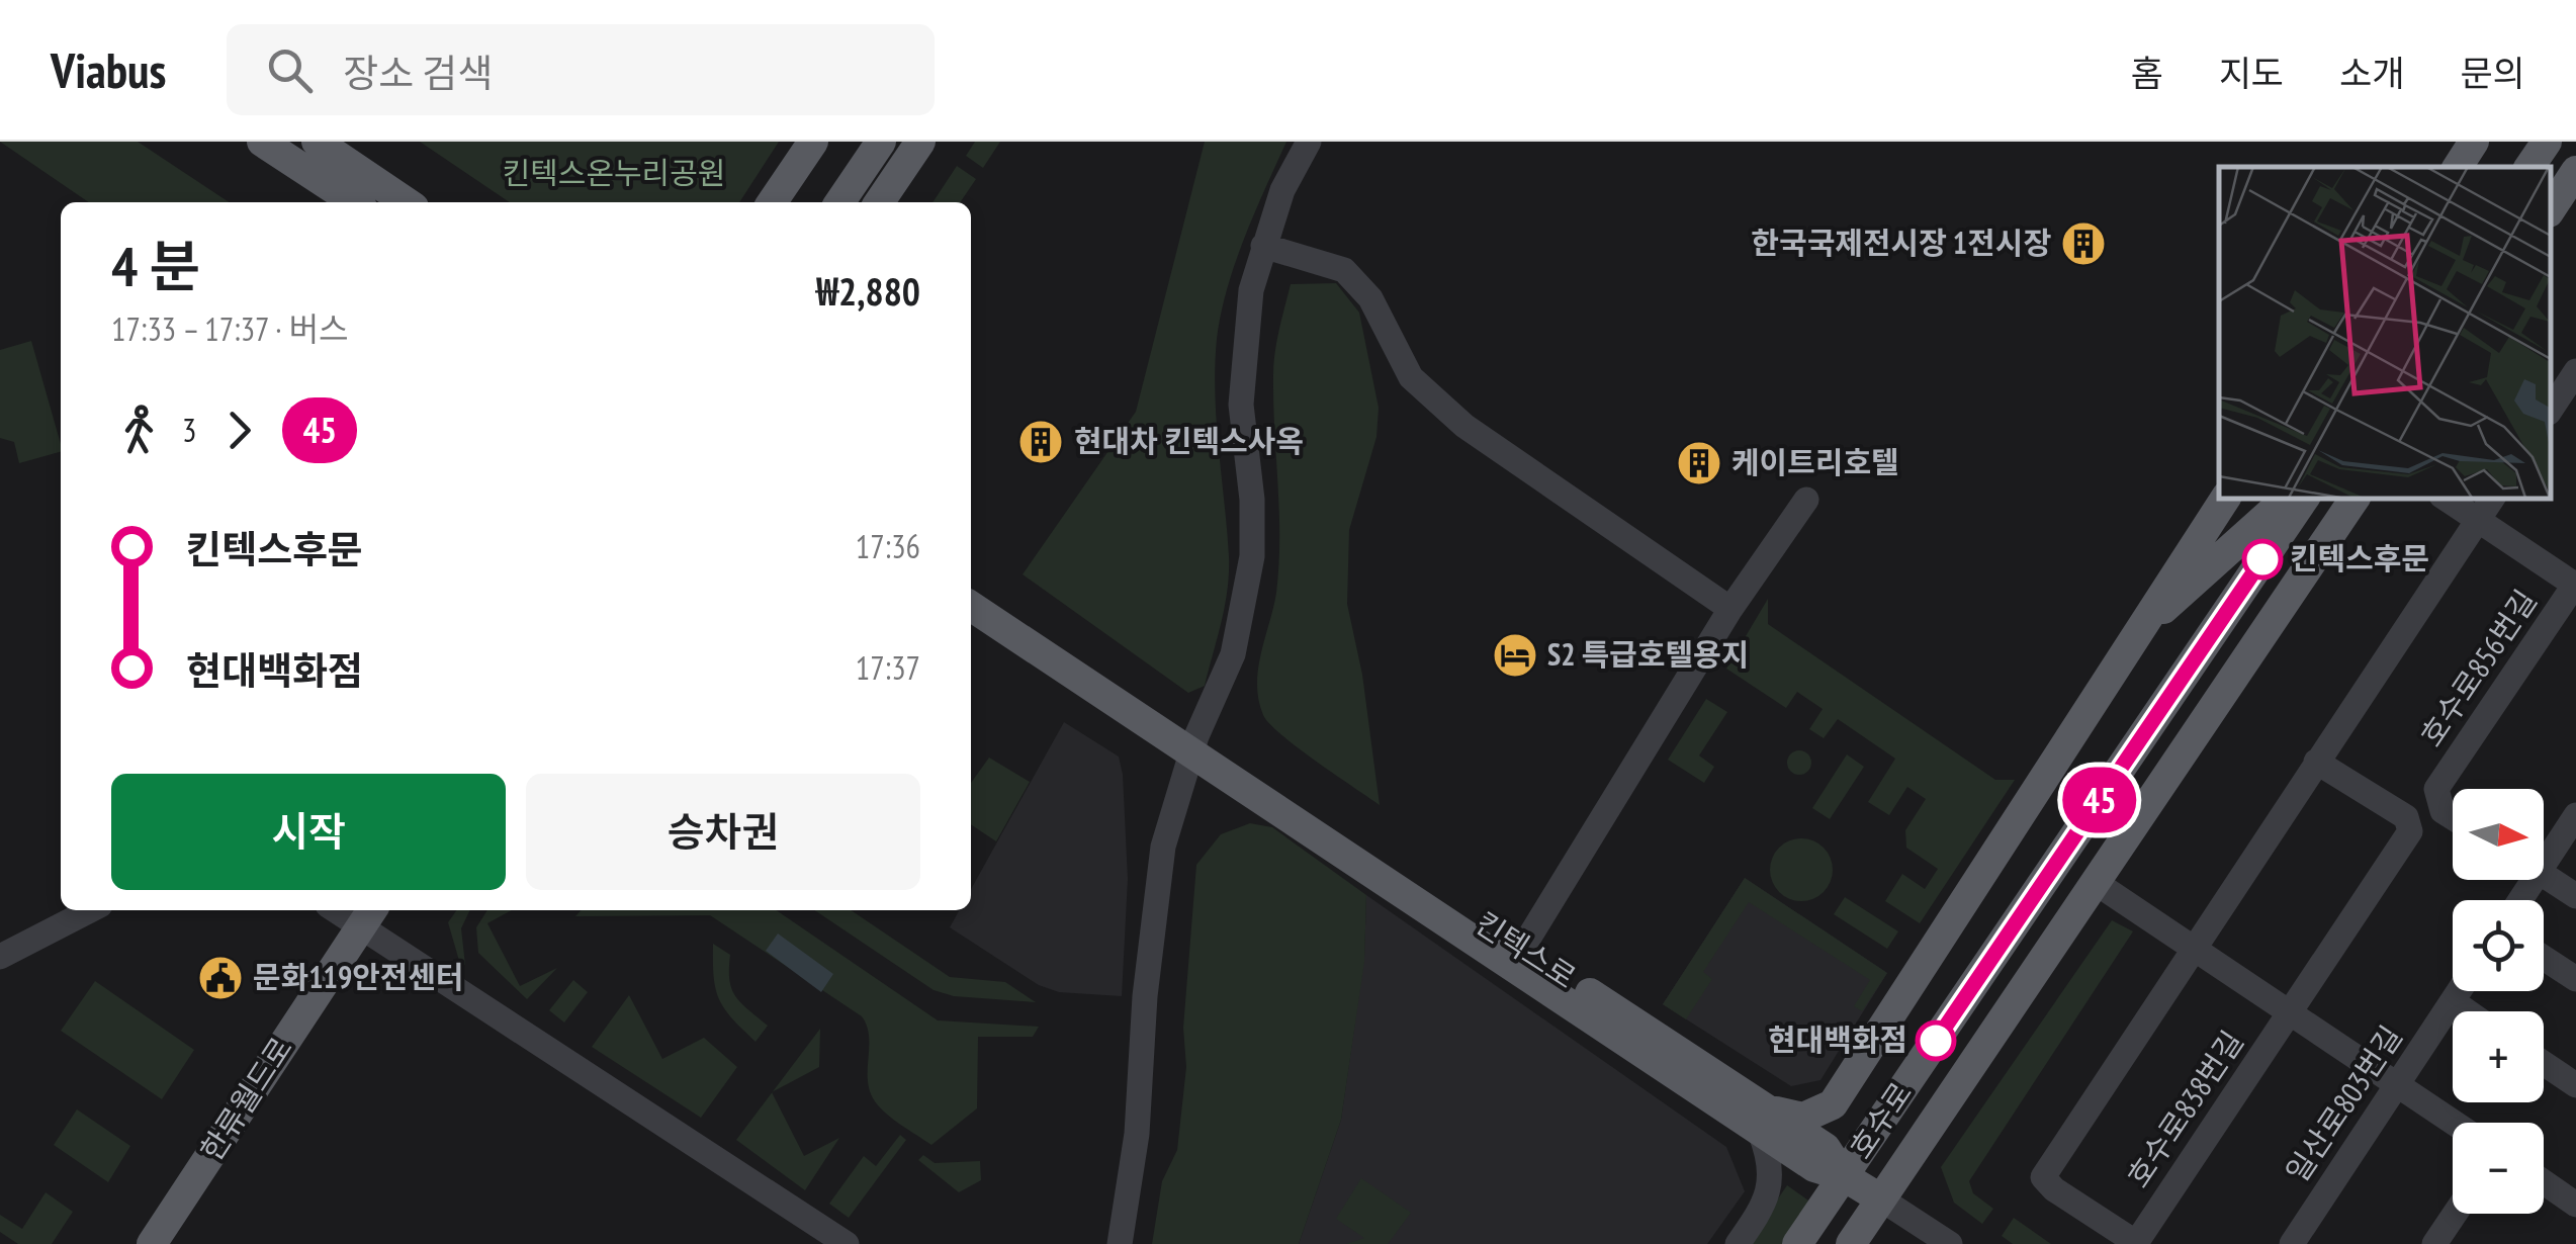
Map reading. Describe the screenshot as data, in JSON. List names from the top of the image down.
{
  "streets": {
    "main road": ["킨텍스로", "한류월드로", "호수로"],
    "street": ["호수로856번길", "일산로803번길", "호수로838번길"]
  },
  "crossings": [
    ["킨텍스로", "호수로"]
  ],
  "parks": ["킨텍스온누리공원"],
  "places": {
    "building": ["한국국제전시장 1전시장", "현대차 킨텍스사옥", "케이트리호텔"],
    "other": ["킨텍스후문", "현대백화점"],
    "hotel": ["S2 특급호텔용지"],
    "public building": ["문화119안전센터"]
  },
  "lines": ["bus line 45"],
  "north": "right",
  "page": {
    "header": "Viabus",
    "search": "장소 검색",
    "nav": [
      "홈",
      "지도",
      "소개",
      "문의"
    ],
    "on_map": "45",
    "heading": ["4 분", "17:33 – 17:37 · 버스", "₩2,880"],
    "legs": ["3", "45"],
    "list": [
      {
        "name": "킨텍스후문",
        "value": "17:36"
      },
      {
        "name": "현대백화점",
        "value": "17:37"
      }
    ],
    "buttons": ["시작", "승차권"],
    "map_buttons": ["+", "−"]
  }
}
